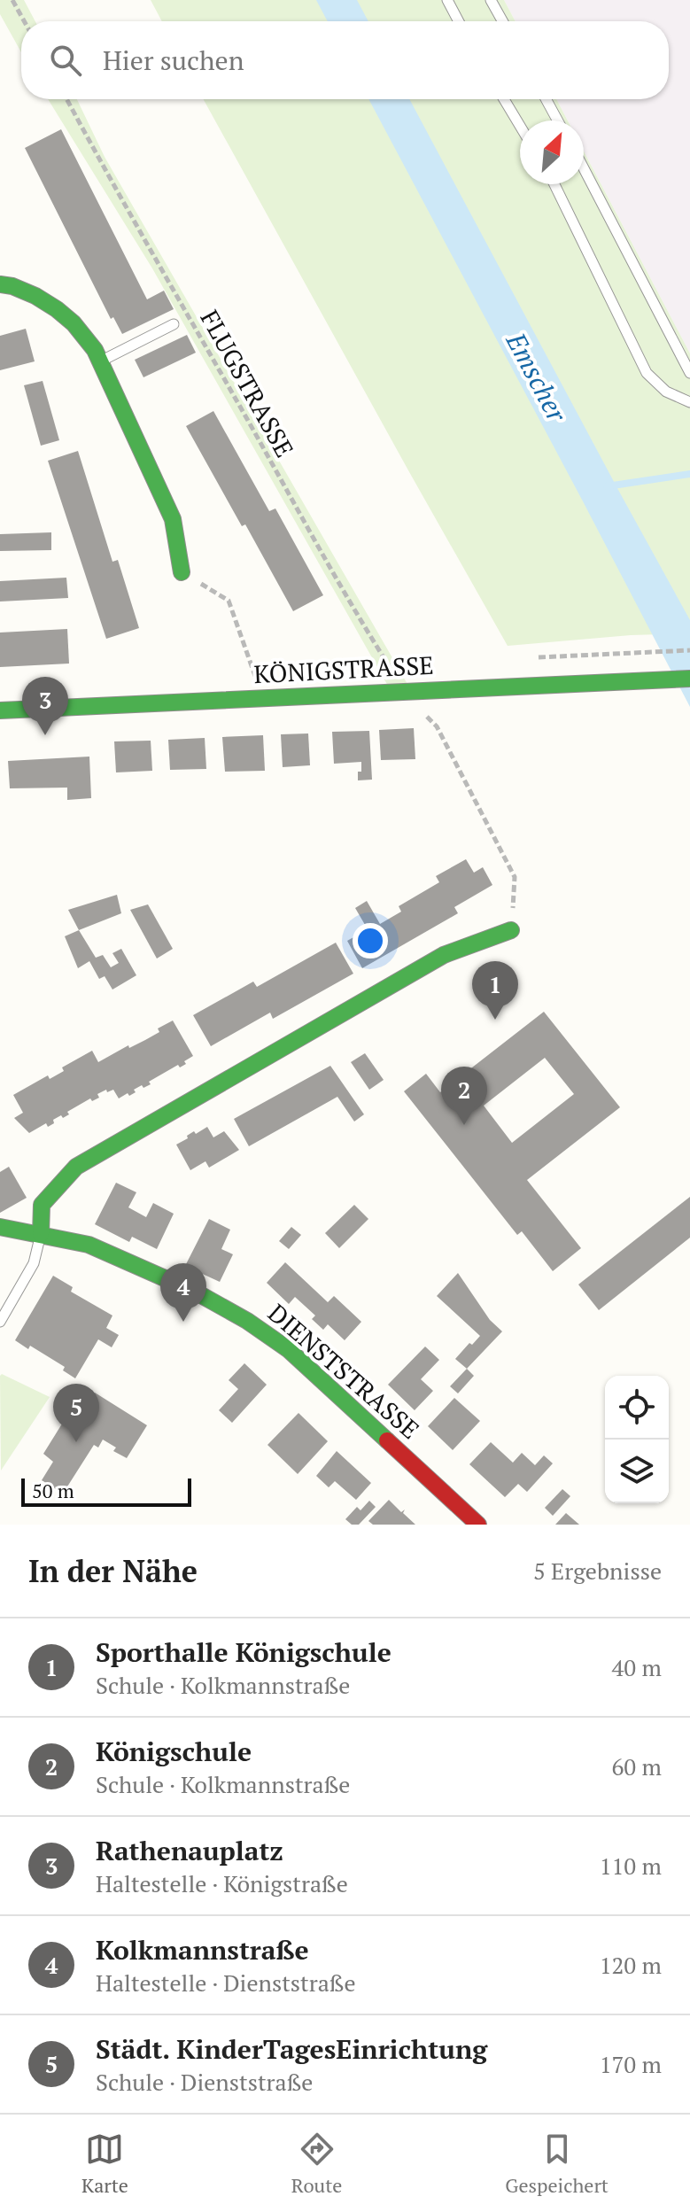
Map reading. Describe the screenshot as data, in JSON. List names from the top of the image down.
{
  "streets": {
    "street": ["KÖNIGSTRASSE", "DIENSTSTRASSE"],
    "path": ["FLUGSTRASSE"]
  },
  "crossings": [
    ["FLUGSTRASSE", "KÖNIGSTRASSE"]
  ],
  "water": ["Emscher"],
  "scale_bar": "50 m",
  "north": "top right",
  "page": {
    "search": "Hier suchen",
    "pins": [
      "3",
      "1",
      "2",
      "4",
      "5"
    ],
    "scale": "50 m",
    "heading": ["In der Nähe", "5 Ergebnisse"],
    "list": [
      {
        "mark": "1",
        "name": "Sporthalle Königschule",
        "note": "Schule · Kolkmannstraße",
        "value": "40 m"
      },
      {
        "mark": "2",
        "name": "Königschule",
        "note": "Schule · Kolkmannstraße",
        "value": "60 m"
      },
      {
        "mark": "3",
        "name": "Rathenauplatz",
        "note": "Haltestelle · Königstraße",
        "value": "110 m"
      },
      {
        "mark": "4",
        "name": "Kolkmannstraße",
        "note": "Haltestelle · Dienststraße",
        "value": "120 m"
      },
      {
        "mark": "5",
        "name": "Städt. KinderTagesEinrichtung",
        "note": "Schule · Dienststraße",
        "value": "170 m"
      }
    ],
    "nav": ["Karte", "Route", "Gespeichert"]
  }
}
